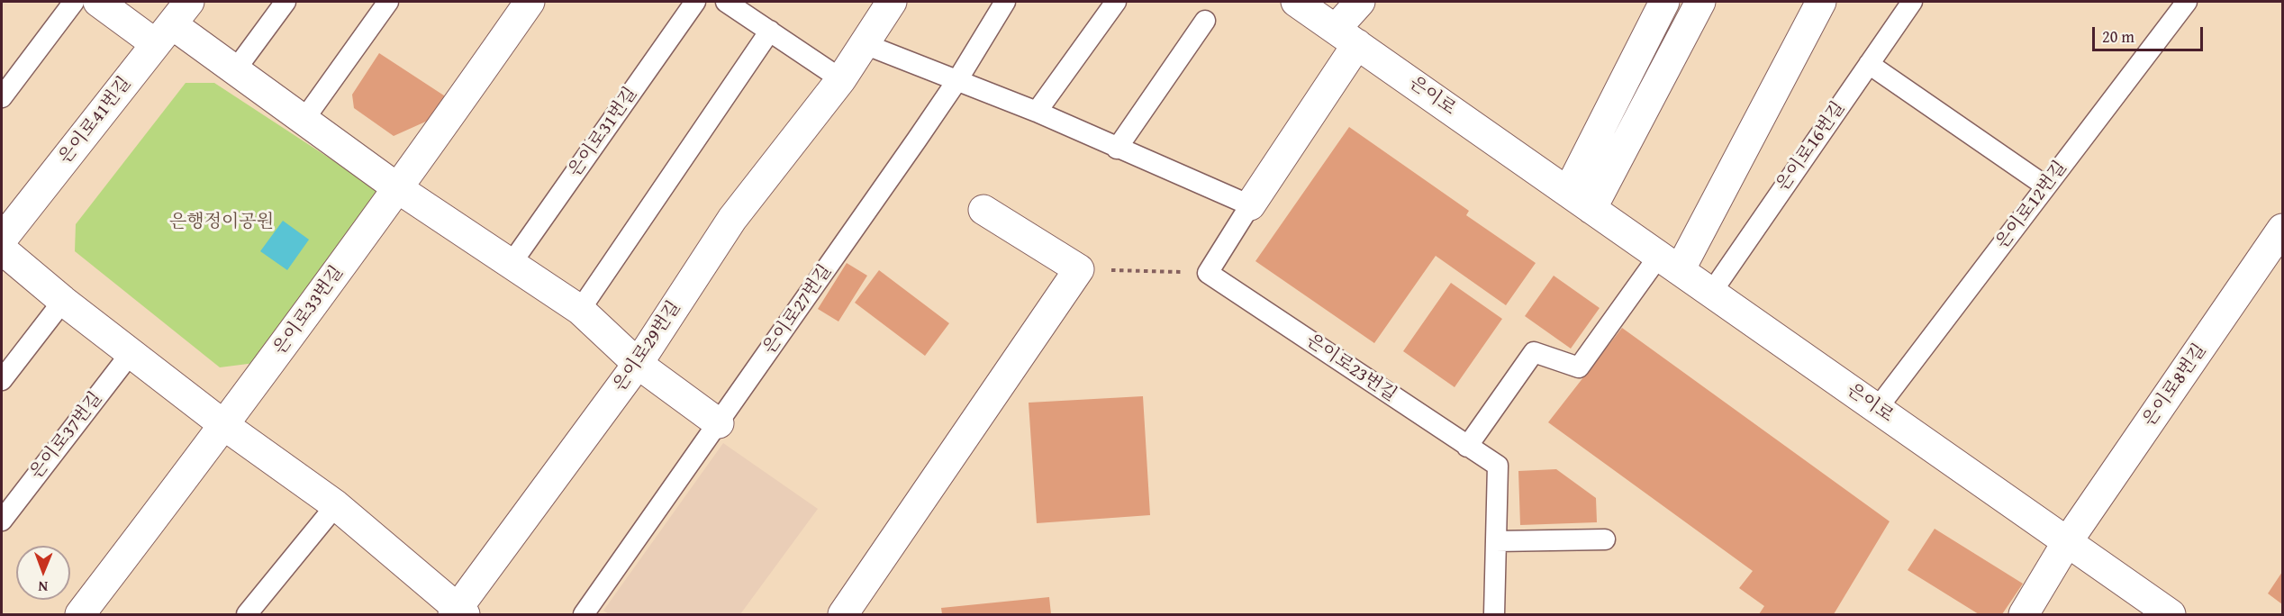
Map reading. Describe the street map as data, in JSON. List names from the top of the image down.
{
  "streets": {
    "street": [
      "은이로",
      "은이로41번길",
      "은이로33번길",
      "은이로29번길",
      "은이로8번길"
    ],
    "lane": [
      "은이로31번길",
      "은이로16번길",
      "은이로12번길",
      "은이로27번길",
      "은이로23번길",
      "은이로37번길"
    ]
  },
  "crossings": [
    ["은이로", "은이로16번길"],
    ["은이로", "은이로12번길"],
    ["은이로", "은이로8번길"]
  ],
  "parks": ["은행정이공원"],
  "scale_bar": "20 m",
  "north": "bottom"
}
